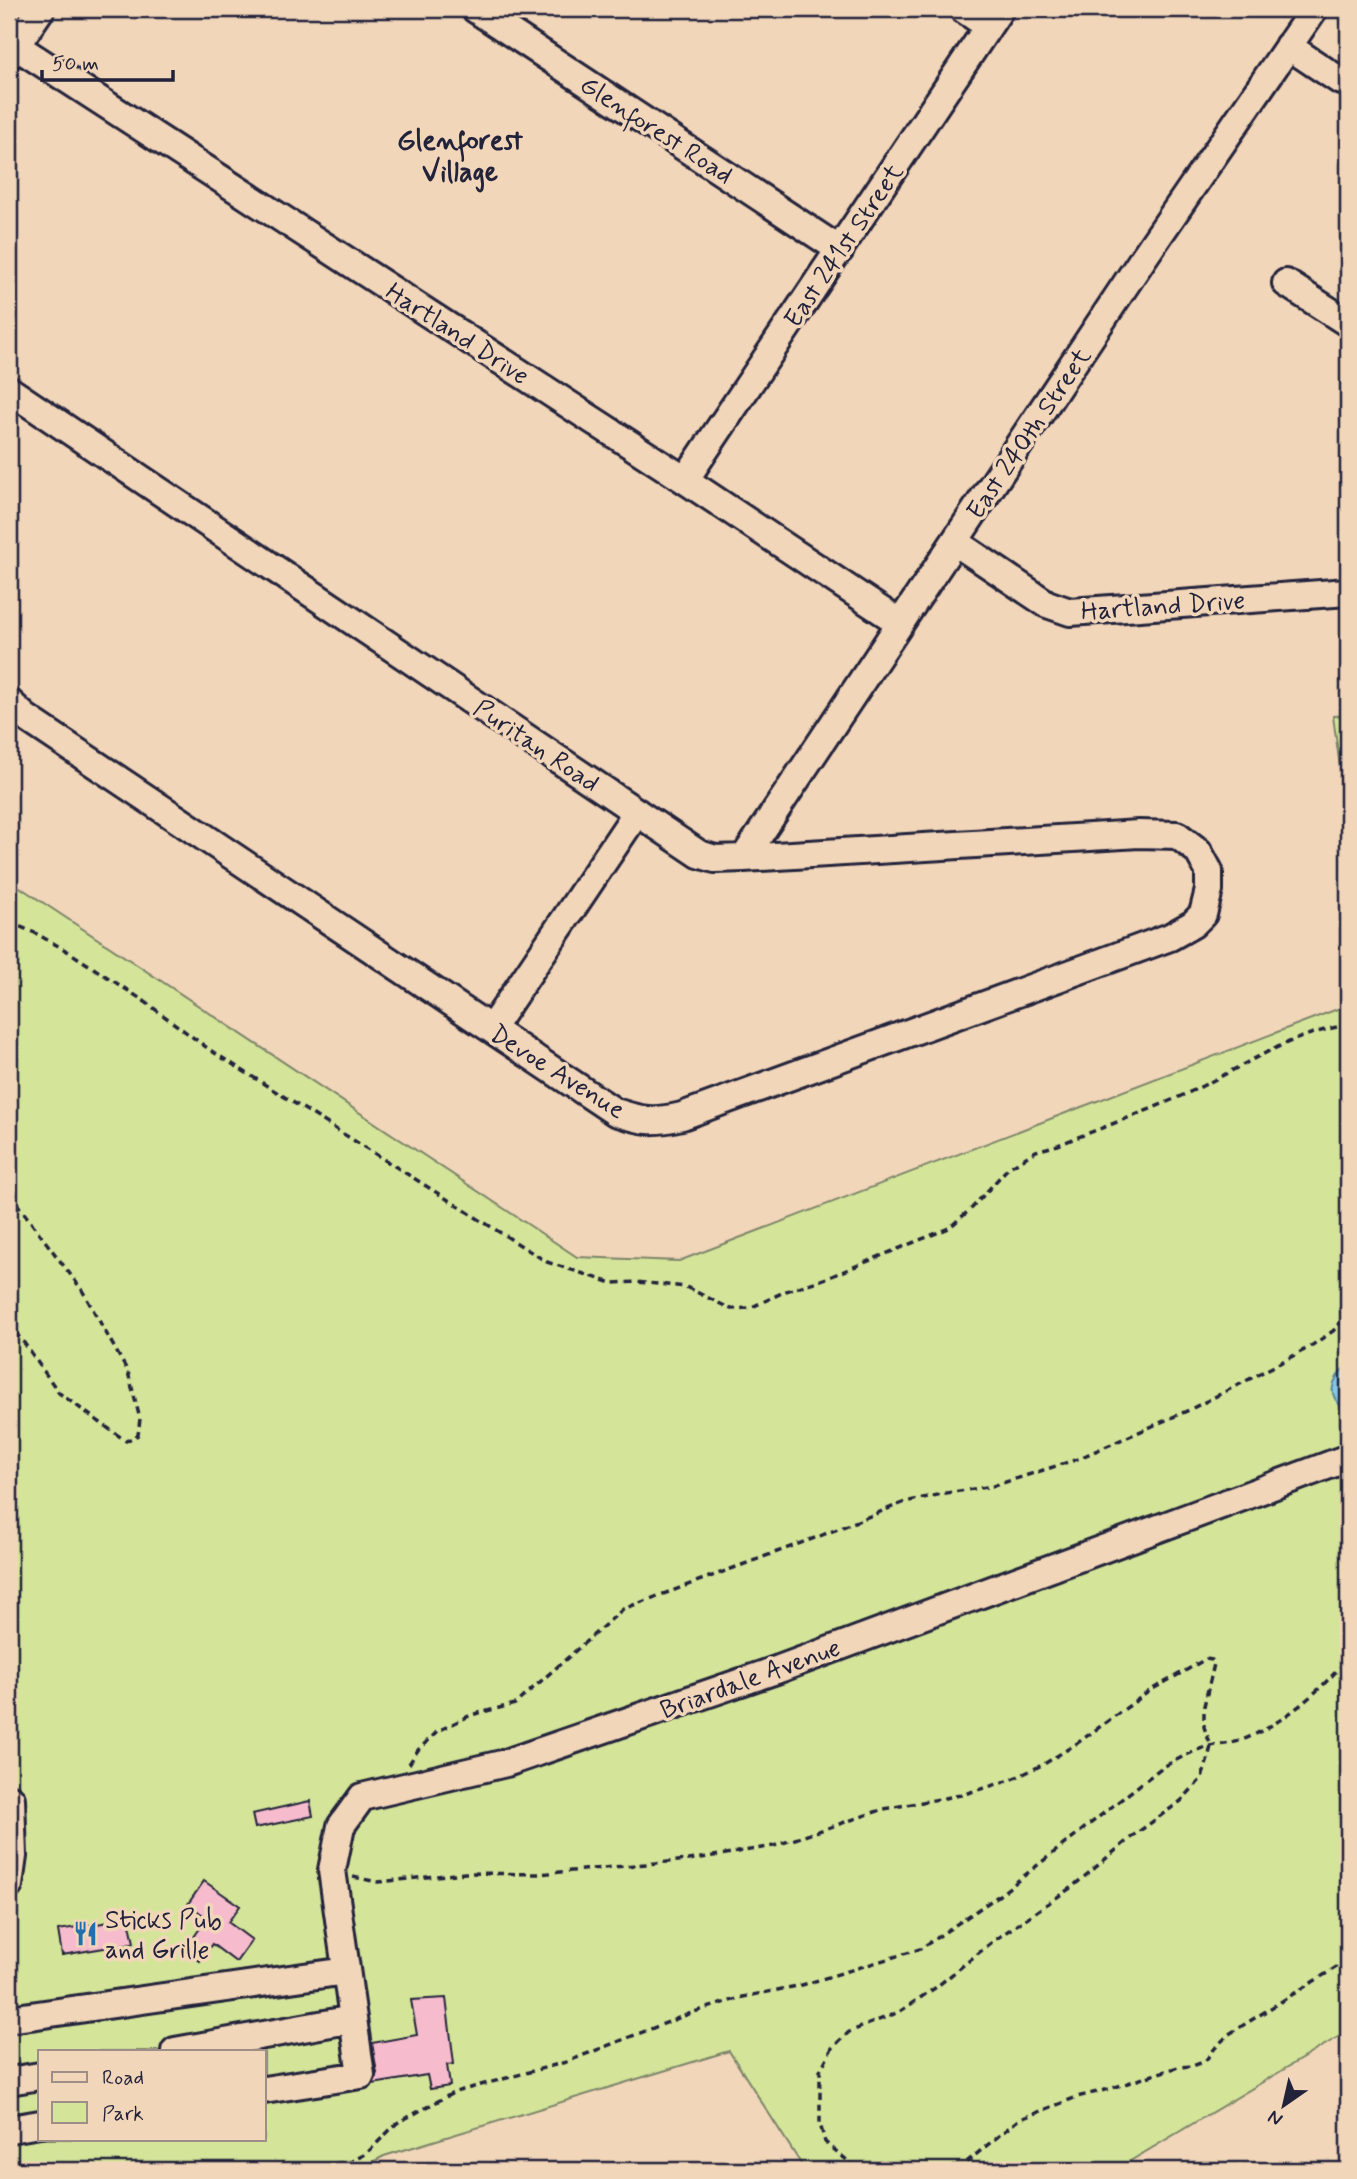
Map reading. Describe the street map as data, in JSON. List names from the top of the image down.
{
  "streets": {
    "street": [
      "Glenforest Road",
      "East 241st Street",
      "Hartland Drive",
      "East 240th Street",
      "Puritan Road",
      "Devoe Avenue",
      "Briardale Avenue"
    ]
  },
  "crossings": [
    ["Glenforest Road", "East 241st Street"],
    ["East 241st Street", "Hartland Drive"],
    ["Hartland Drive", "East 240th Street"],
    ["East 240th Street", "Puritan Road"],
    ["Puritan Road", "Devoe Avenue"]
  ],
  "districts": ["Glenforest Village"],
  "places": {
    "restaurant": ["Sticks Pub and Grille"]
  },
  "legend": ["Road", "Park"],
  "scale_bar": "50 m",
  "north": "bottom left"
}
